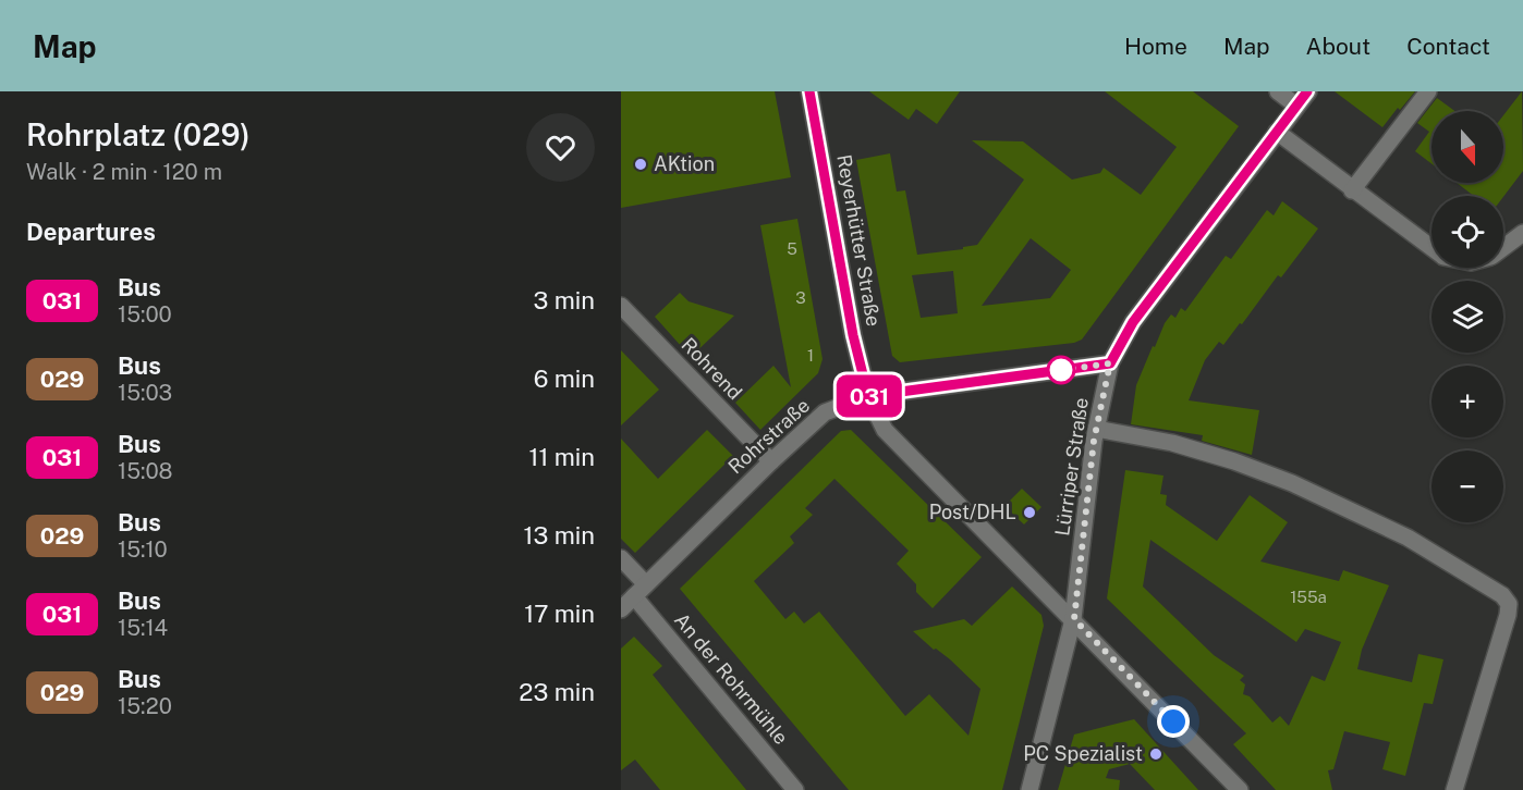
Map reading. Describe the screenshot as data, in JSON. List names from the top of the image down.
{
  "streets": {
    "street": [
      "Reyerhütter Straße",
      "Rohrend",
      "Rohrstraße",
      "Lürriper Straße",
      "An der Rohrmühle"
    ]
  },
  "crossings": [
    ["Reyerhütter Straße", "Rohrstraße"],
    ["Reyerhütter Straße", "Lürriper Straße"],
    ["Rohrend", "Rohrstraße"],
    ["Rohrstraße", "Lürriper Straße"],
    ["Rohrstraße", "An der Rohrmühle"]
  ],
  "places": ["AKtion", "Post/DHL", "PC Spezialist"],
  "lines": ["bus line 031"],
  "house_numbers": [
    "5",
    "3",
    "1",
    "155a"
  ],
  "north": "bottom",
  "page": {
    "header": "Map",
    "nav": [
      "Home",
      "Map",
      "About",
      "Contact"
    ],
    "heading": [
      ["Rohrplatz (029)", "Walk · 2 min · 120 m"],
      "Departures"
    ],
    "on_map": "031",
    "map_buttons": ["+", "−"],
    "list": [
      {
        "mark": "031",
        "name": "Bus",
        "note": "15:00",
        "value": "3 min"
      },
      {
        "mark": "029",
        "name": "Bus",
        "note": "15:03",
        "value": "6 min"
      },
      {
        "mark": "031",
        "name": "Bus",
        "note": "15:08",
        "value": "11 min"
      },
      {
        "mark": "029",
        "name": "Bus",
        "note": "15:10",
        "value": "13 min"
      },
      {
        "mark": "031",
        "name": "Bus",
        "note": "15:14",
        "value": "17 min"
      },
      {
        "mark": "029",
        "name": "Bus",
        "note": "15:20",
        "value": "23 min"
      }
    ]
  }
}
